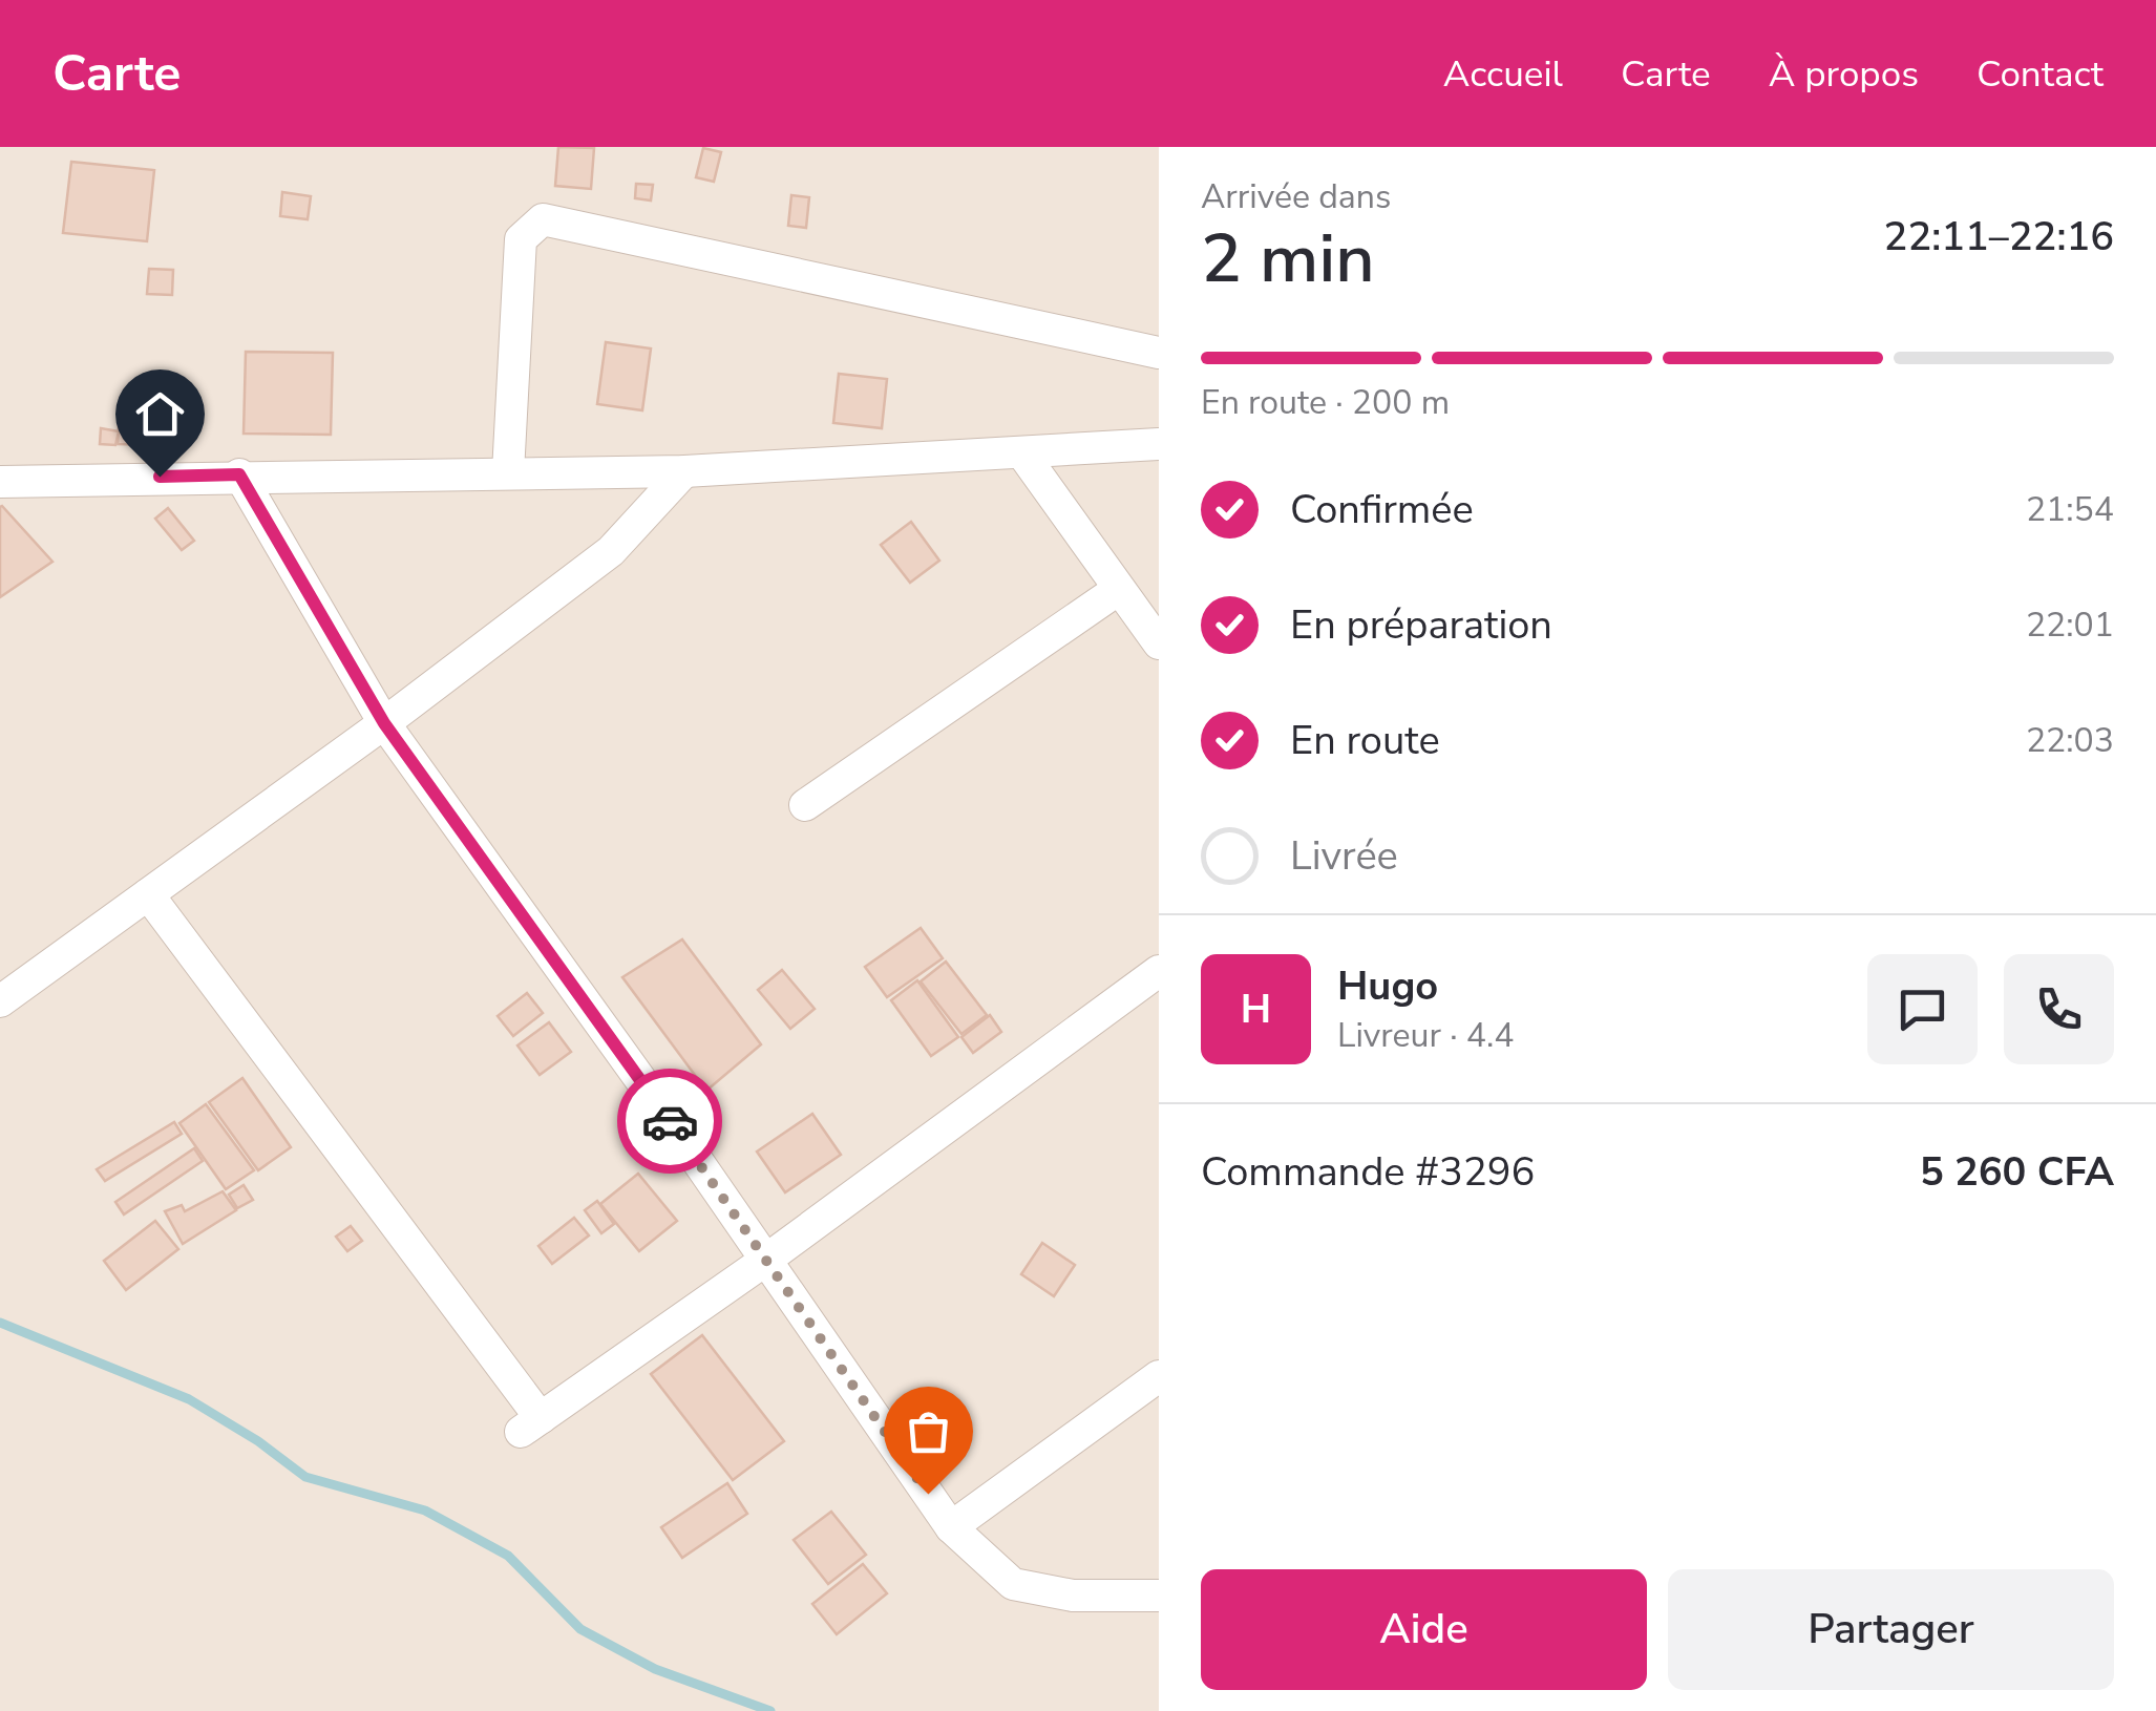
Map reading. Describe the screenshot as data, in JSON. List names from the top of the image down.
{
  "page": {
    "header": "Carte",
    "nav": [
      "Accueil",
      "Carte",
      "À propos",
      "Contact"
    ],
    "heading": ["2 min", "Arrivée dans", "22:11–22:16"],
    "panel": [
      "Hugo",
      "Livreur · 4.4",
      "Commande #3296",
      "5 260 CFA"
    ],
    "bar": "En route · 200 m",
    "list": [
      ["Confirmée", "21:54"],
      ["En préparation", "22:01"],
      ["En route", "22:03"],
      "Livrée"
    ],
    "round": "H",
    "buttons": ["Aide", "Partager"]
  }
}
